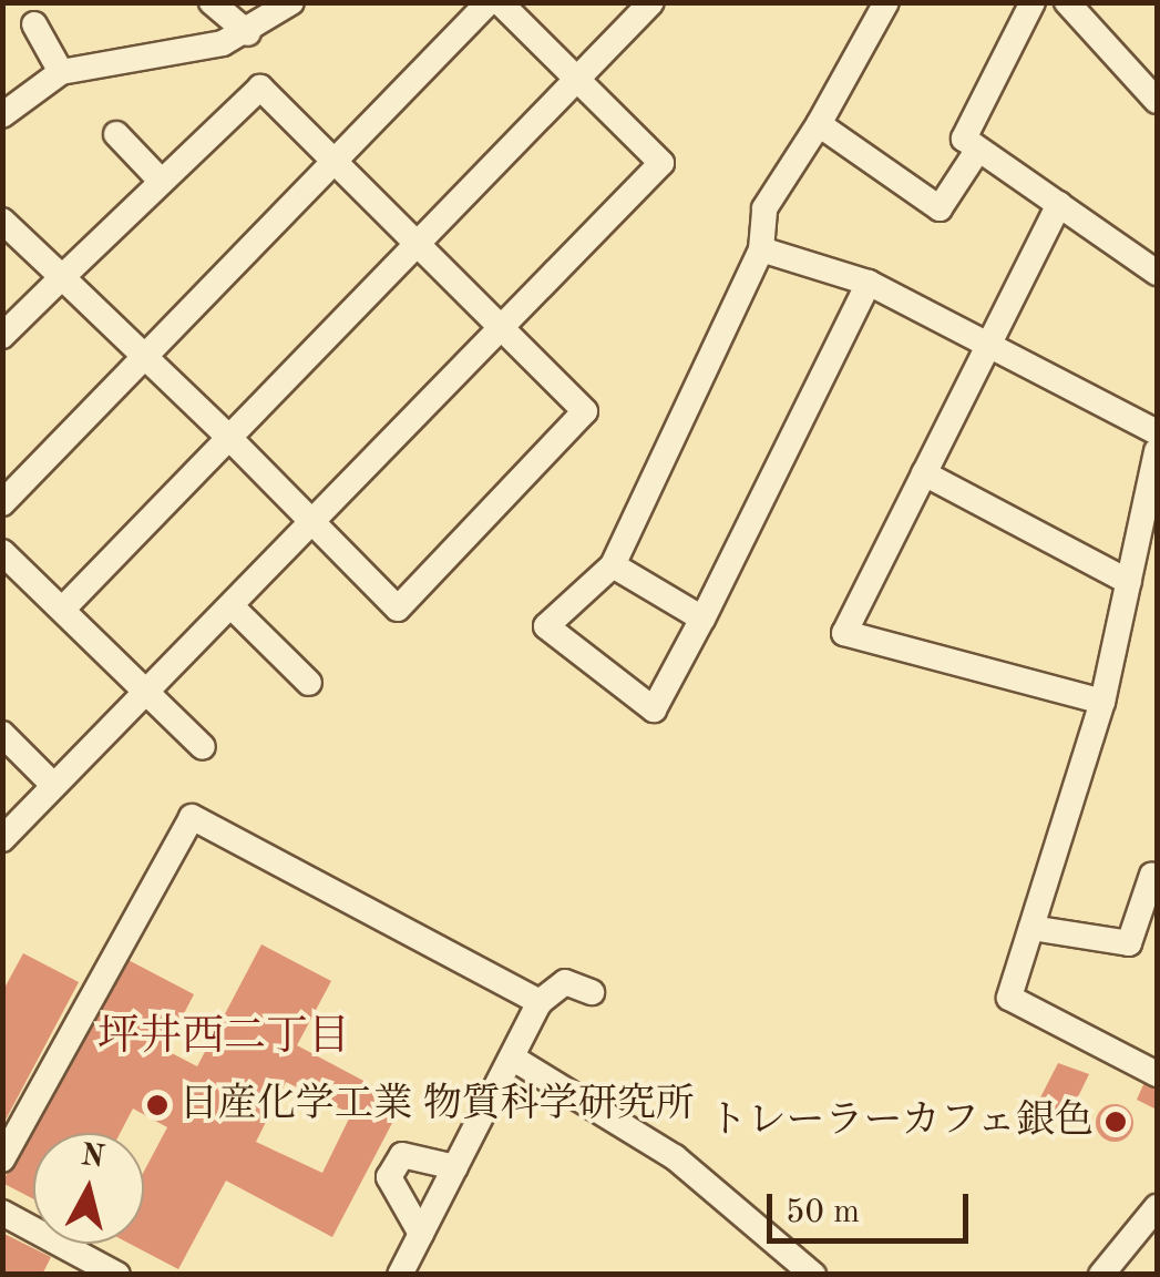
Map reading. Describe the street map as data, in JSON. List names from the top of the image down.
{
  "districts": ["坪井西二丁目"],
  "places": ["日産化学工業 物質科学研究所", "トレーラーカフェ銀色"],
  "scale_bar": "50 m",
  "north": "top"
}
